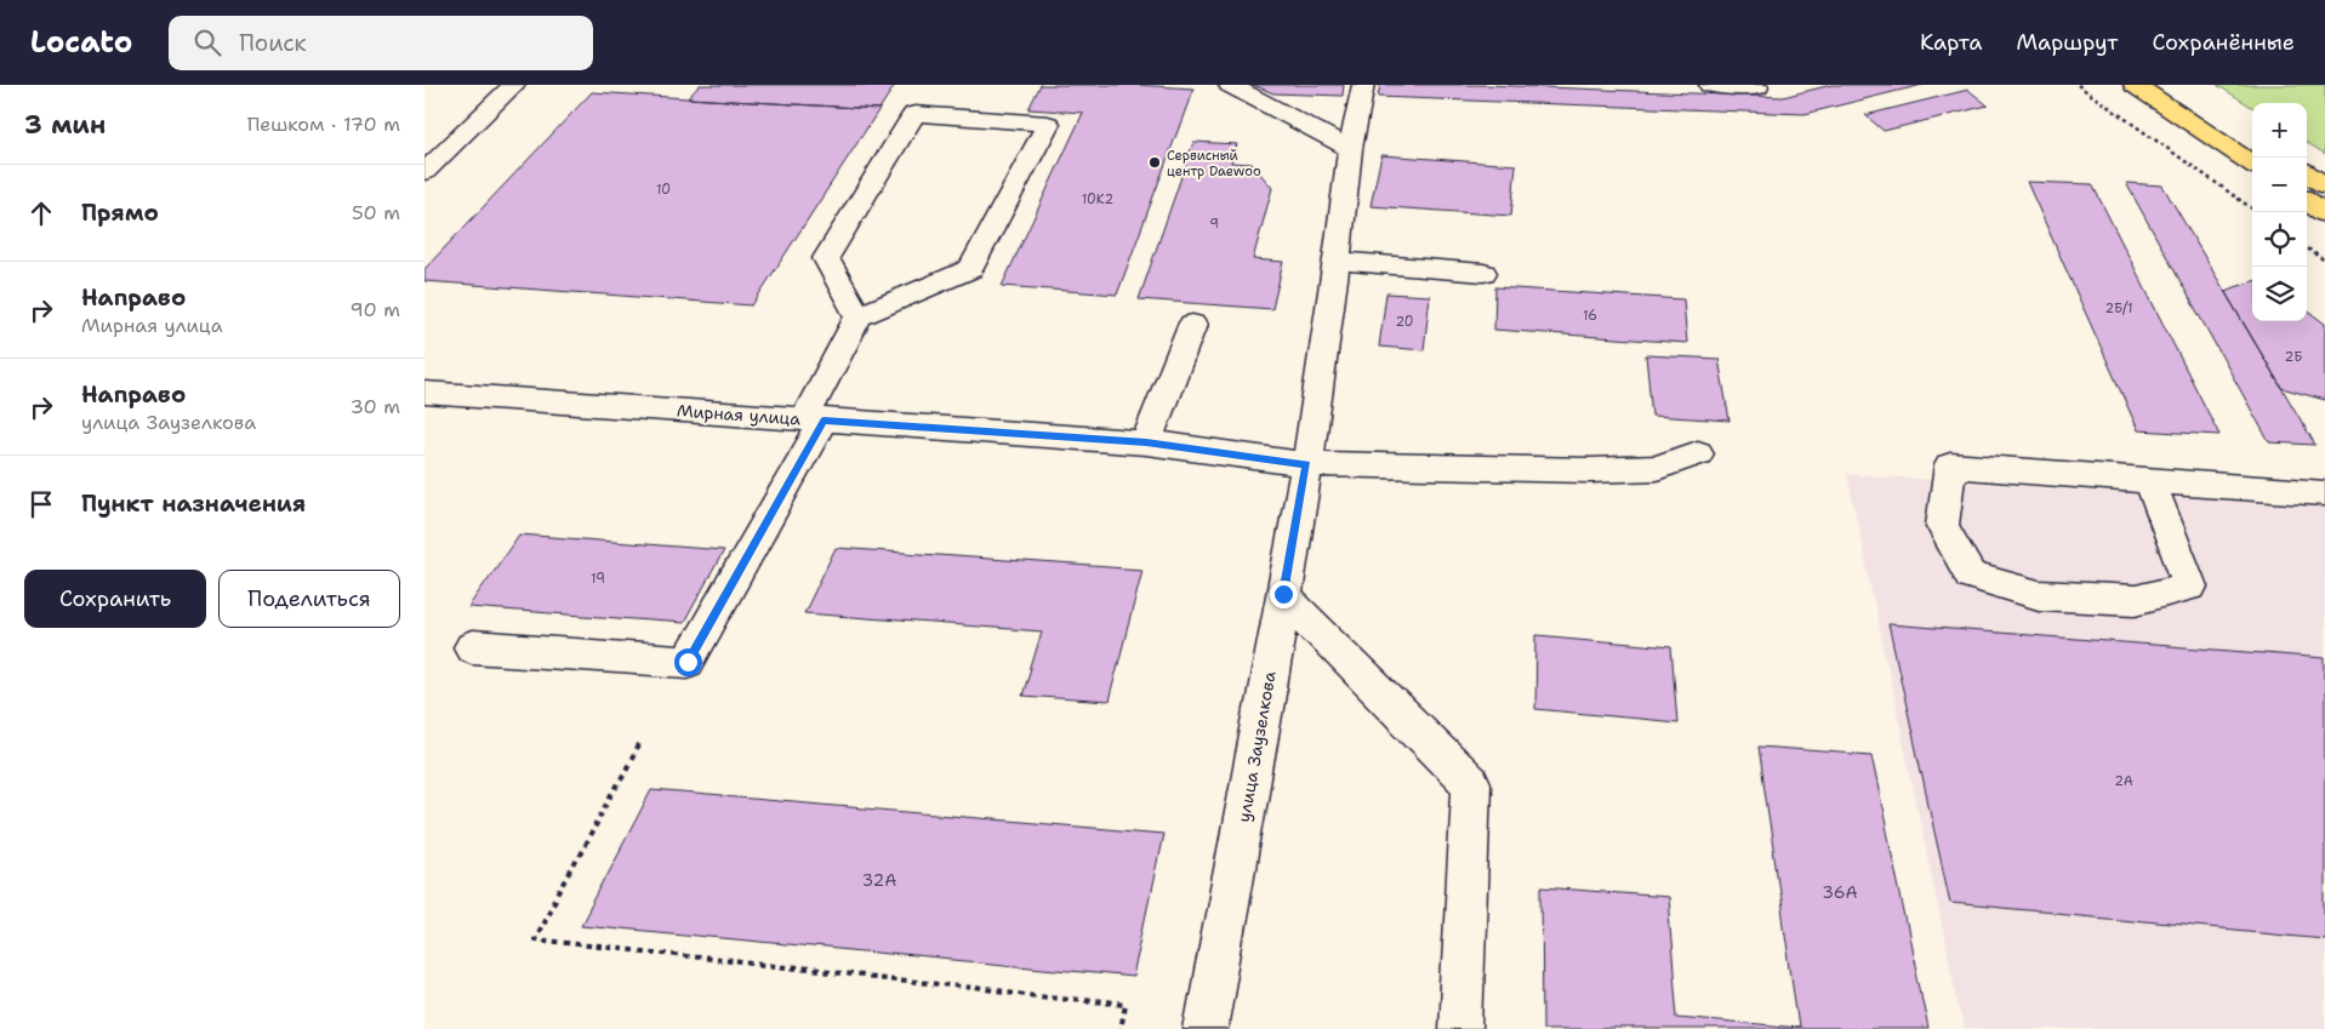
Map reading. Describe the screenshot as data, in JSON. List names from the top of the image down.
{
  "streets": {
    "street": ["Мирная улица", "улица Заузелкова"]
  },
  "crossings": [
    ["Мирная улица", "улица Заузелкова"]
  ],
  "places": ["Сервисный центр Daewoo"],
  "house_numbers": [
    "10",
    "10К2",
    "9",
    "2Б/1",
    "16",
    "20",
    "2Б",
    "19",
    "2А",
    "32А",
    "36А"
  ],
  "page": {
    "header": "Locato",
    "search": "Поиск",
    "nav": ["Карта", "Маршрут", "Сохранённые"],
    "heading": ["3 мин", "Пешком · 170 m"],
    "map_buttons": ["+", "−"],
    "list": [
      ["Прямо", "50 m"],
      ["Направо", "Мирная улица", "90 m"],
      ["Направо", "улица Заузелкова", "30 m"],
      "Пункт назначения"
    ],
    "buttons": ["Сохранить", "Поделиться"]
  }
}
